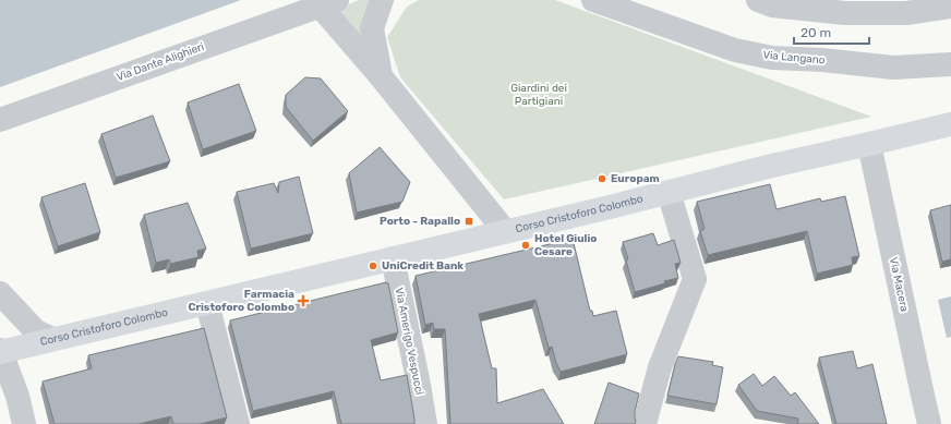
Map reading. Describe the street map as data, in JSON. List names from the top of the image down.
{
  "streets": {
    "main road": ["Corso Cristoforo Colombo"],
    "street": [
      "Via Langano",
      "Via Dante Alighieri",
      "Via Macera",
      "Via Amerigo Vespucci"
    ]
  },
  "crossings": [
    ["Corso Cristoforo Colombo", "Via Macera"],
    ["Corso Cristoforo Colombo", "Via Amerigo Vespucci"]
  ],
  "parks": ["Giardini dei Partigiani"],
  "places": {
    "other": ["Europam", "Hotel Giulio Cesare", "UniCredit Bank"],
    "transit": ["Porto - Rapallo"],
    "health": ["Farmacia Cristoforo Colombo"]
  },
  "scale_bar": "20 m"
}
